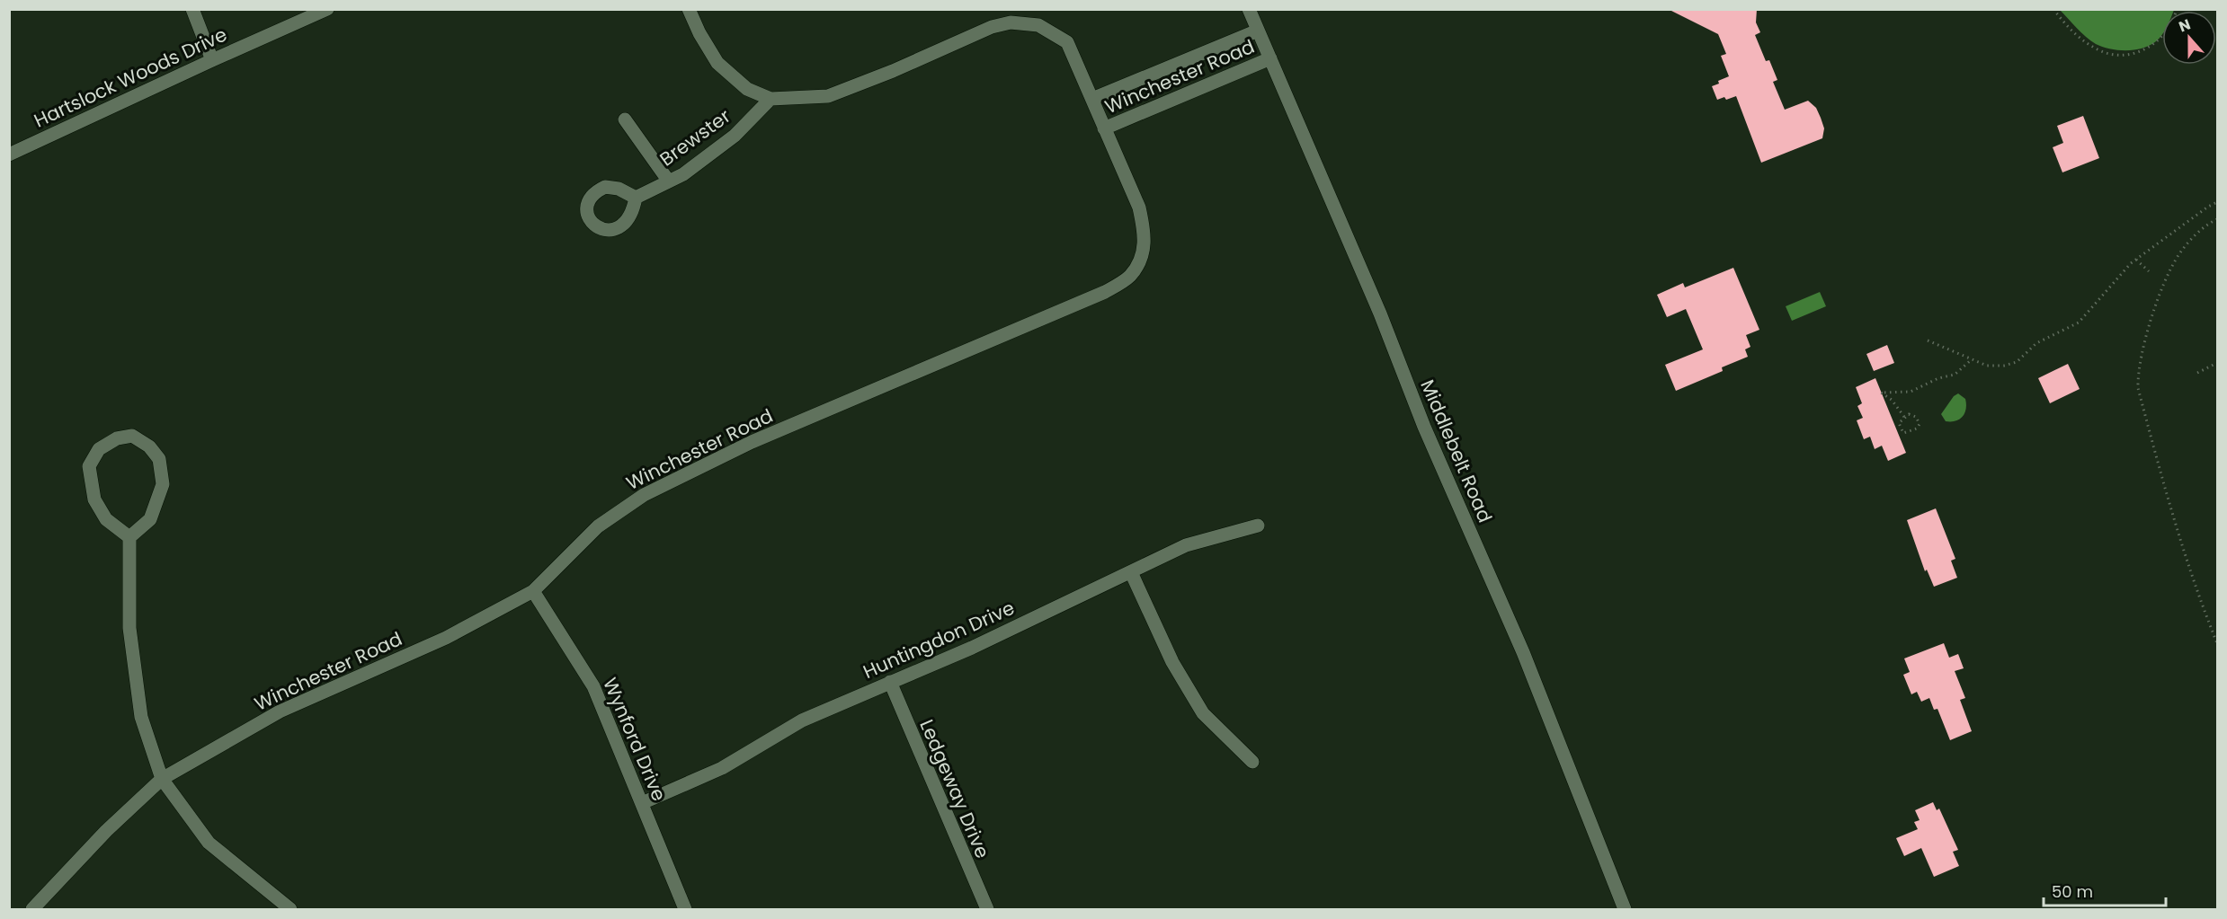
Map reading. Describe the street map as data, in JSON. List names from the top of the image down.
{
  "streets": {
    "street": [
      "Winchester Road",
      "Hartslock Woods Drive",
      "Brewster",
      "Middlebelt Road",
      "Huntingdon Drive",
      "Wynford Drive",
      "Ledgeway Drive"
    ]
  },
  "crossings": [
    ["Winchester Road", "Brewster"],
    ["Winchester Road", "Middlebelt Road"],
    ["Winchester Road", "Wynford Drive"],
    ["Huntingdon Drive", "Wynford Drive"],
    ["Huntingdon Drive", "Ledgeway Drive"]
  ],
  "scale_bar": "50 m",
  "north": "top"
}
